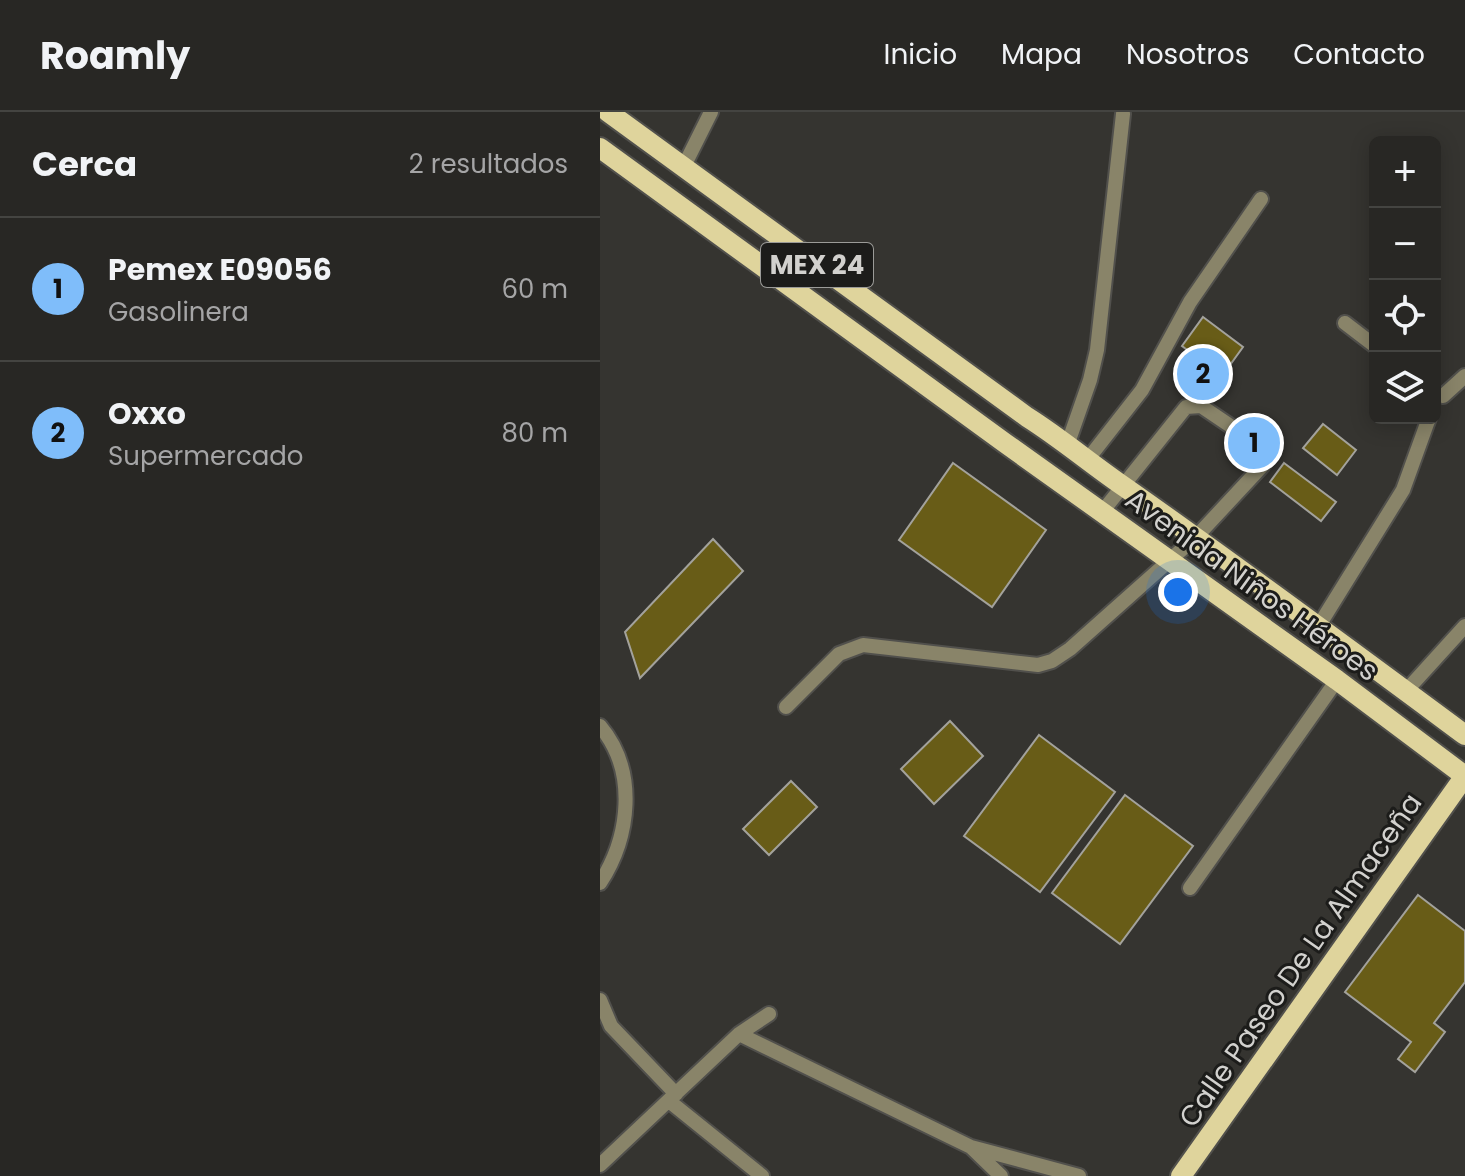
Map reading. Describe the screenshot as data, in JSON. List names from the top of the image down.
{
  "streets": {
    "main road": ["MEX 24", "Avenida Niños Héroes", "Calle Paseo De La Almaceña"]
  },
  "crossings": [
    ["MEX 24", "Avenida Niños Héroes"],
    ["Avenida Niños Héroes", "Calle Paseo De La Almaceña"]
  ],
  "page": {
    "header": "Roamly",
    "nav": [
      "Inicio",
      "Mapa",
      "Nosotros",
      "Contacto"
    ],
    "heading": ["Cerca", "2 resultados"],
    "map_buttons": ["+", "−"],
    "list": [
      {
        "mark": "1",
        "name": "Pemex E09056",
        "note": "Gasolinera",
        "value": "60 m"
      },
      {
        "mark": "2",
        "name": "Oxxo",
        "note": "Supermercado",
        "value": "80 m"
      }
    ],
    "pins": ["2", "1"]
  }
}
